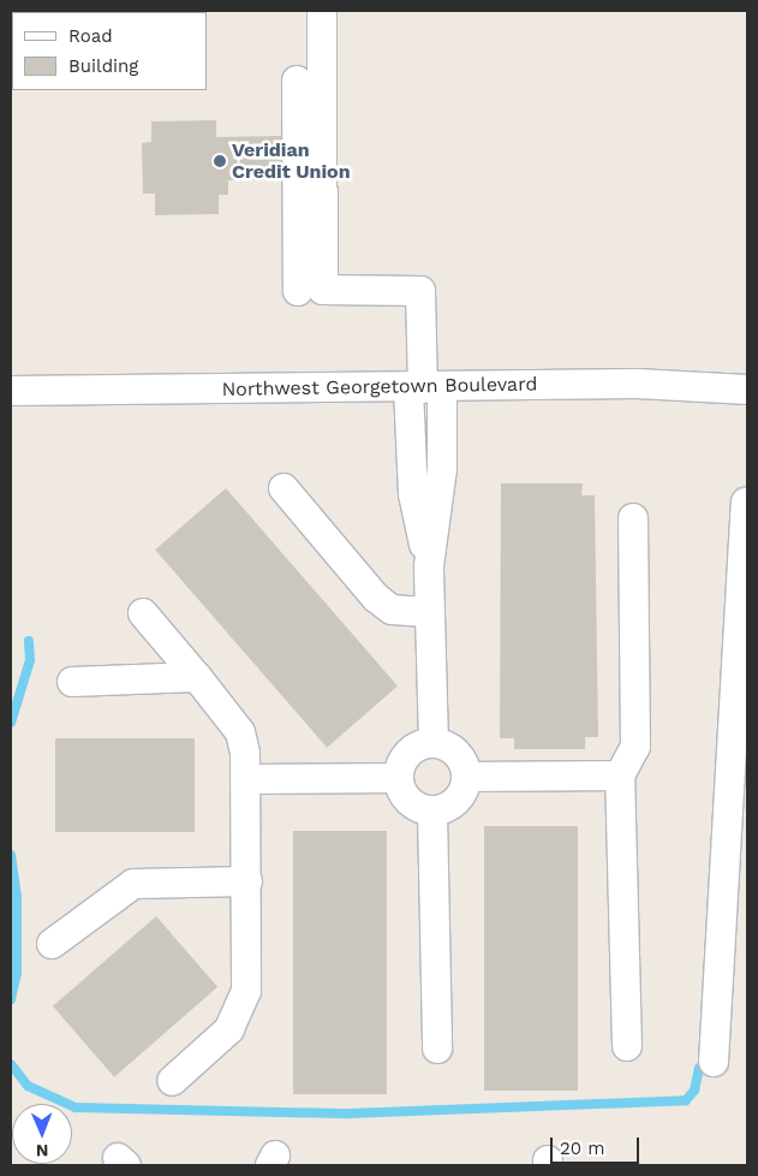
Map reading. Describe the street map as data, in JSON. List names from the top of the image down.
{
  "streets": {
    "street": ["Northwest Georgetown Boulevard"]
  },
  "places": ["Veridian Credit Union"],
  "legend": ["Road", "Building"],
  "scale_bar": "20 m",
  "north": "bottom"
}
